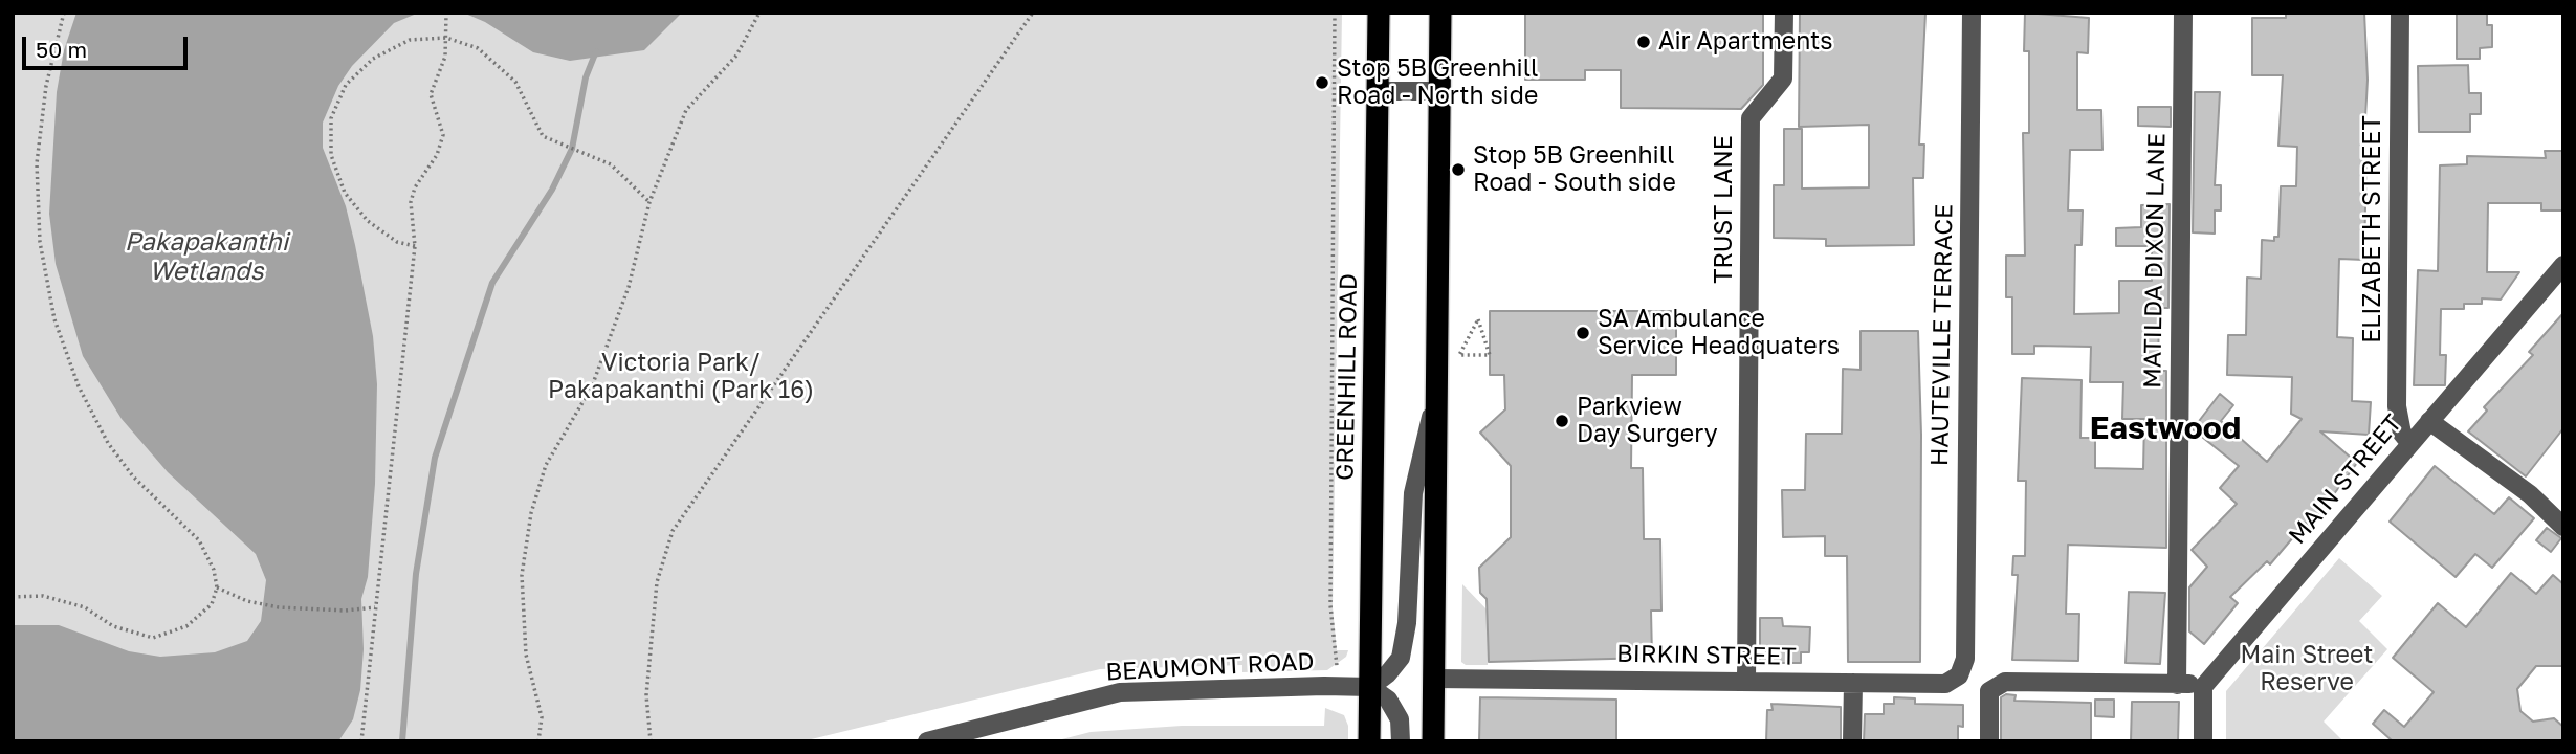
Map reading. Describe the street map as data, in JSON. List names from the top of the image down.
{
  "streets": {
    "highway": ["GREENHILL ROAD"],
    "street": [
      "TRUST LANE",
      "ELIZABETH STREET",
      "MATILDA DIXON LANE",
      "HAUTEVILLE TERRACE",
      "MAIN STREET",
      "BIRKIN STREET",
      "BEAUMONT ROAD"
    ]
  },
  "crossings": [
    ["TRUST LANE", "BIRKIN STREET"],
    ["ELIZABETH STREET", "MAIN STREET"],
    ["HAUTEVILLE TERRACE", "BIRKIN STREET"],
    ["GREENHILL ROAD", "BEAUMONT ROAD"]
  ],
  "districts": ["Eastwood"],
  "water": ["Pakapakanthi Wetlands"],
  "parks": ["Victoria Park/ Pakapakanthi (Park 16)", "Main Street Reserve"],
  "places": [
    "Air Apartments",
    "Stop 5B Greenhill Road - North side",
    "Stop 5B Greenhill Road - South side",
    "SA Ambulance Service Headquaters",
    "Parkview Day Surgery"
  ],
  "scale_bar": "50 m"
}
